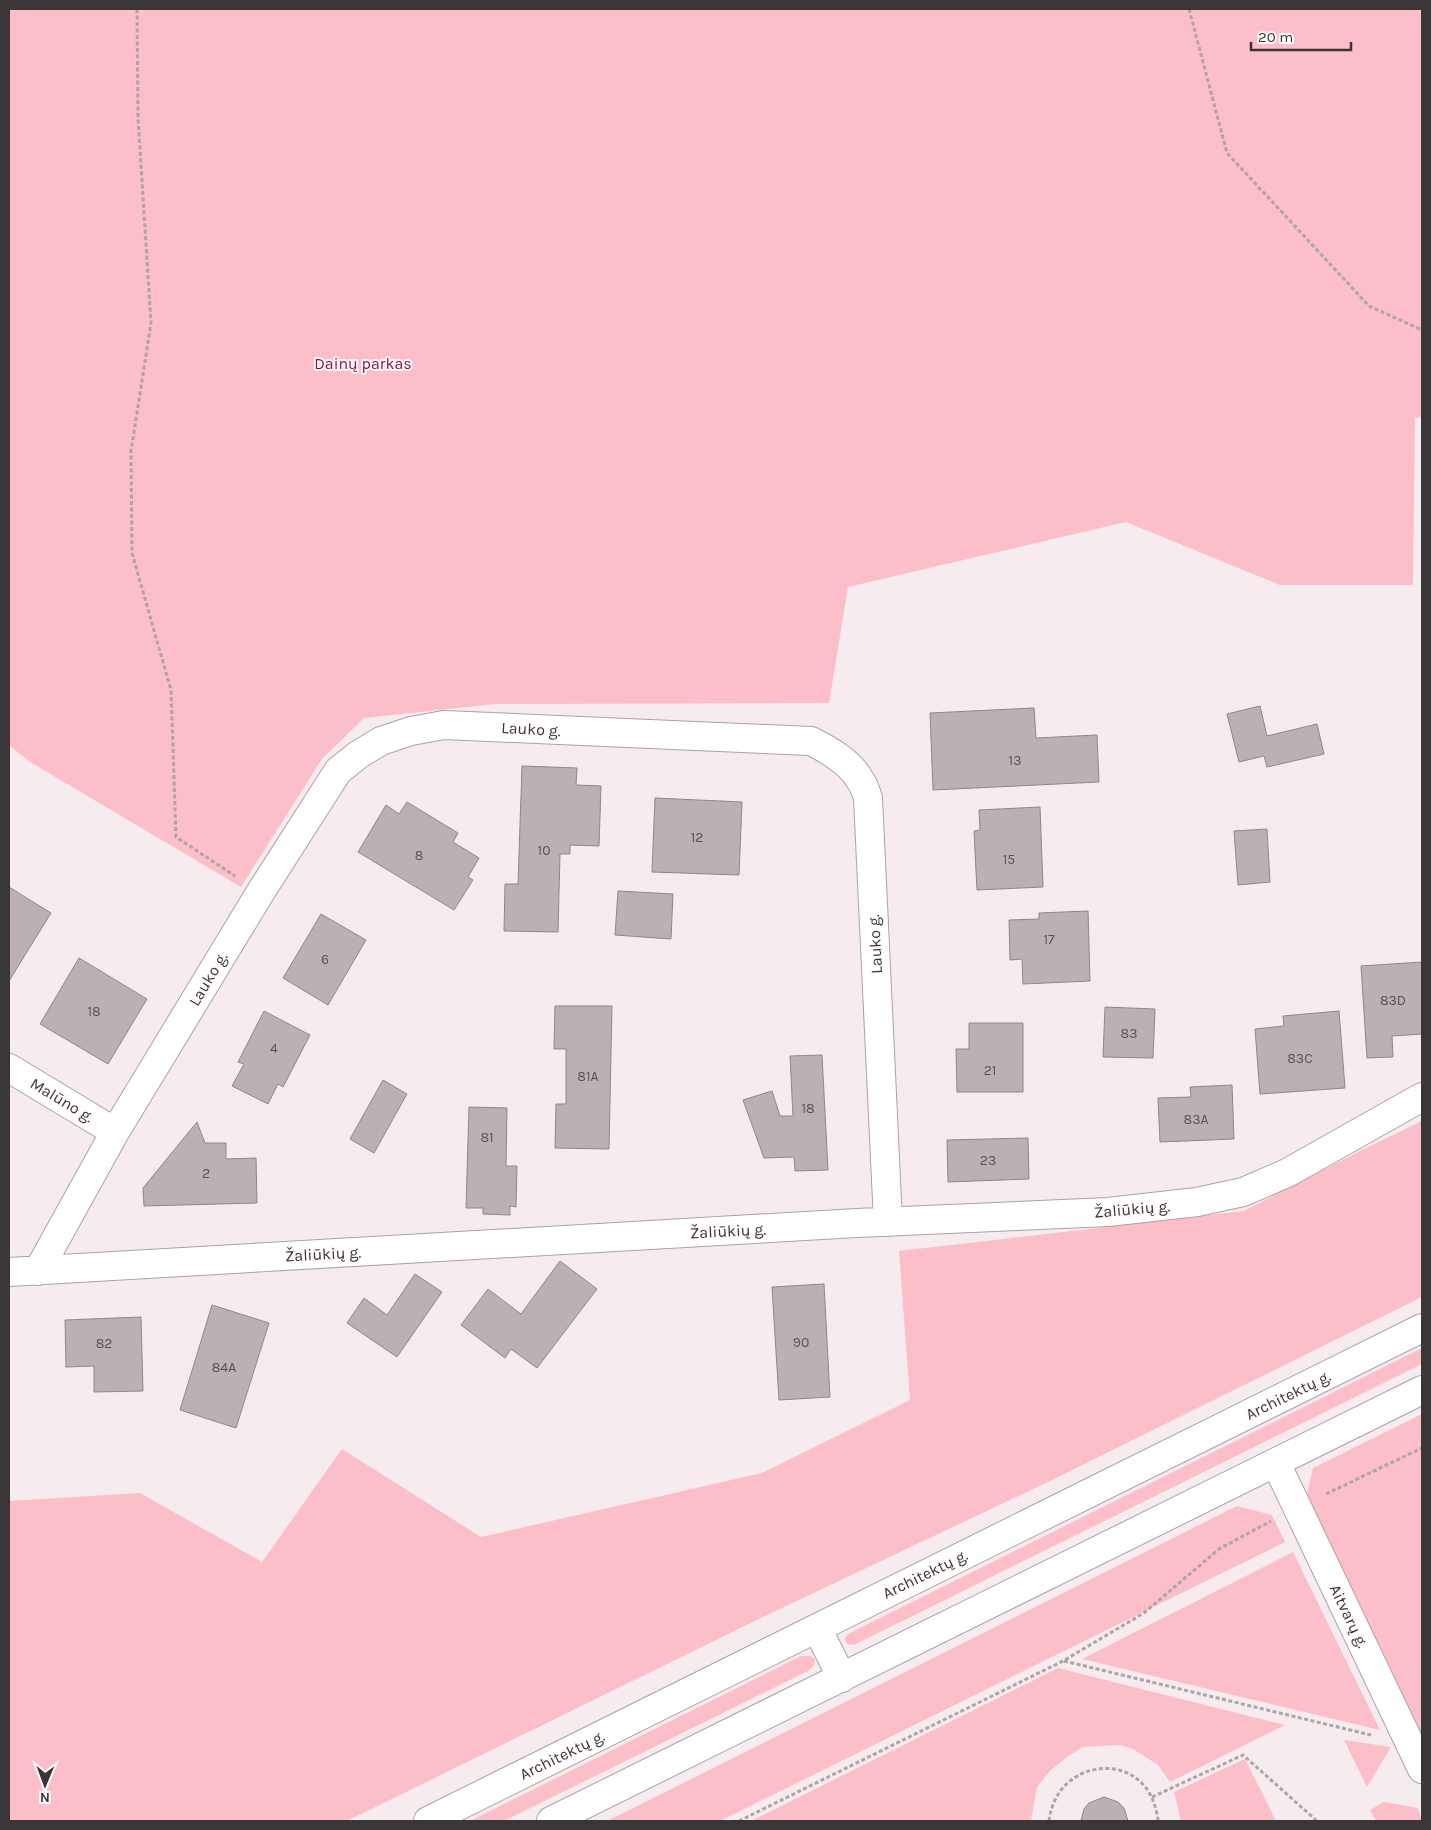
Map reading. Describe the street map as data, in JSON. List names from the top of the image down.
{
  "streets": {
    "street": [
      "Lauko g.",
      "Malūno g.",
      "Žaliūkių g.",
      "Architektų g.",
      "Aitvarų g."
    ]
  },
  "crossings": [
    ["Lauko g.", "Malūno g."],
    ["Lauko g.", "Žaliūkių g."]
  ],
  "parks": ["Dainų parkas"],
  "house_numbers": [
    "13",
    "12",
    "10",
    "8",
    "15",
    "17",
    "6",
    "83D",
    "18",
    "83",
    "4",
    "83C",
    "21",
    "81A",
    "18",
    "83A",
    "81",
    "23",
    "2",
    "90",
    "82",
    "84A"
  ],
  "scale_bar": "20 m",
  "north": "bottom"
}
